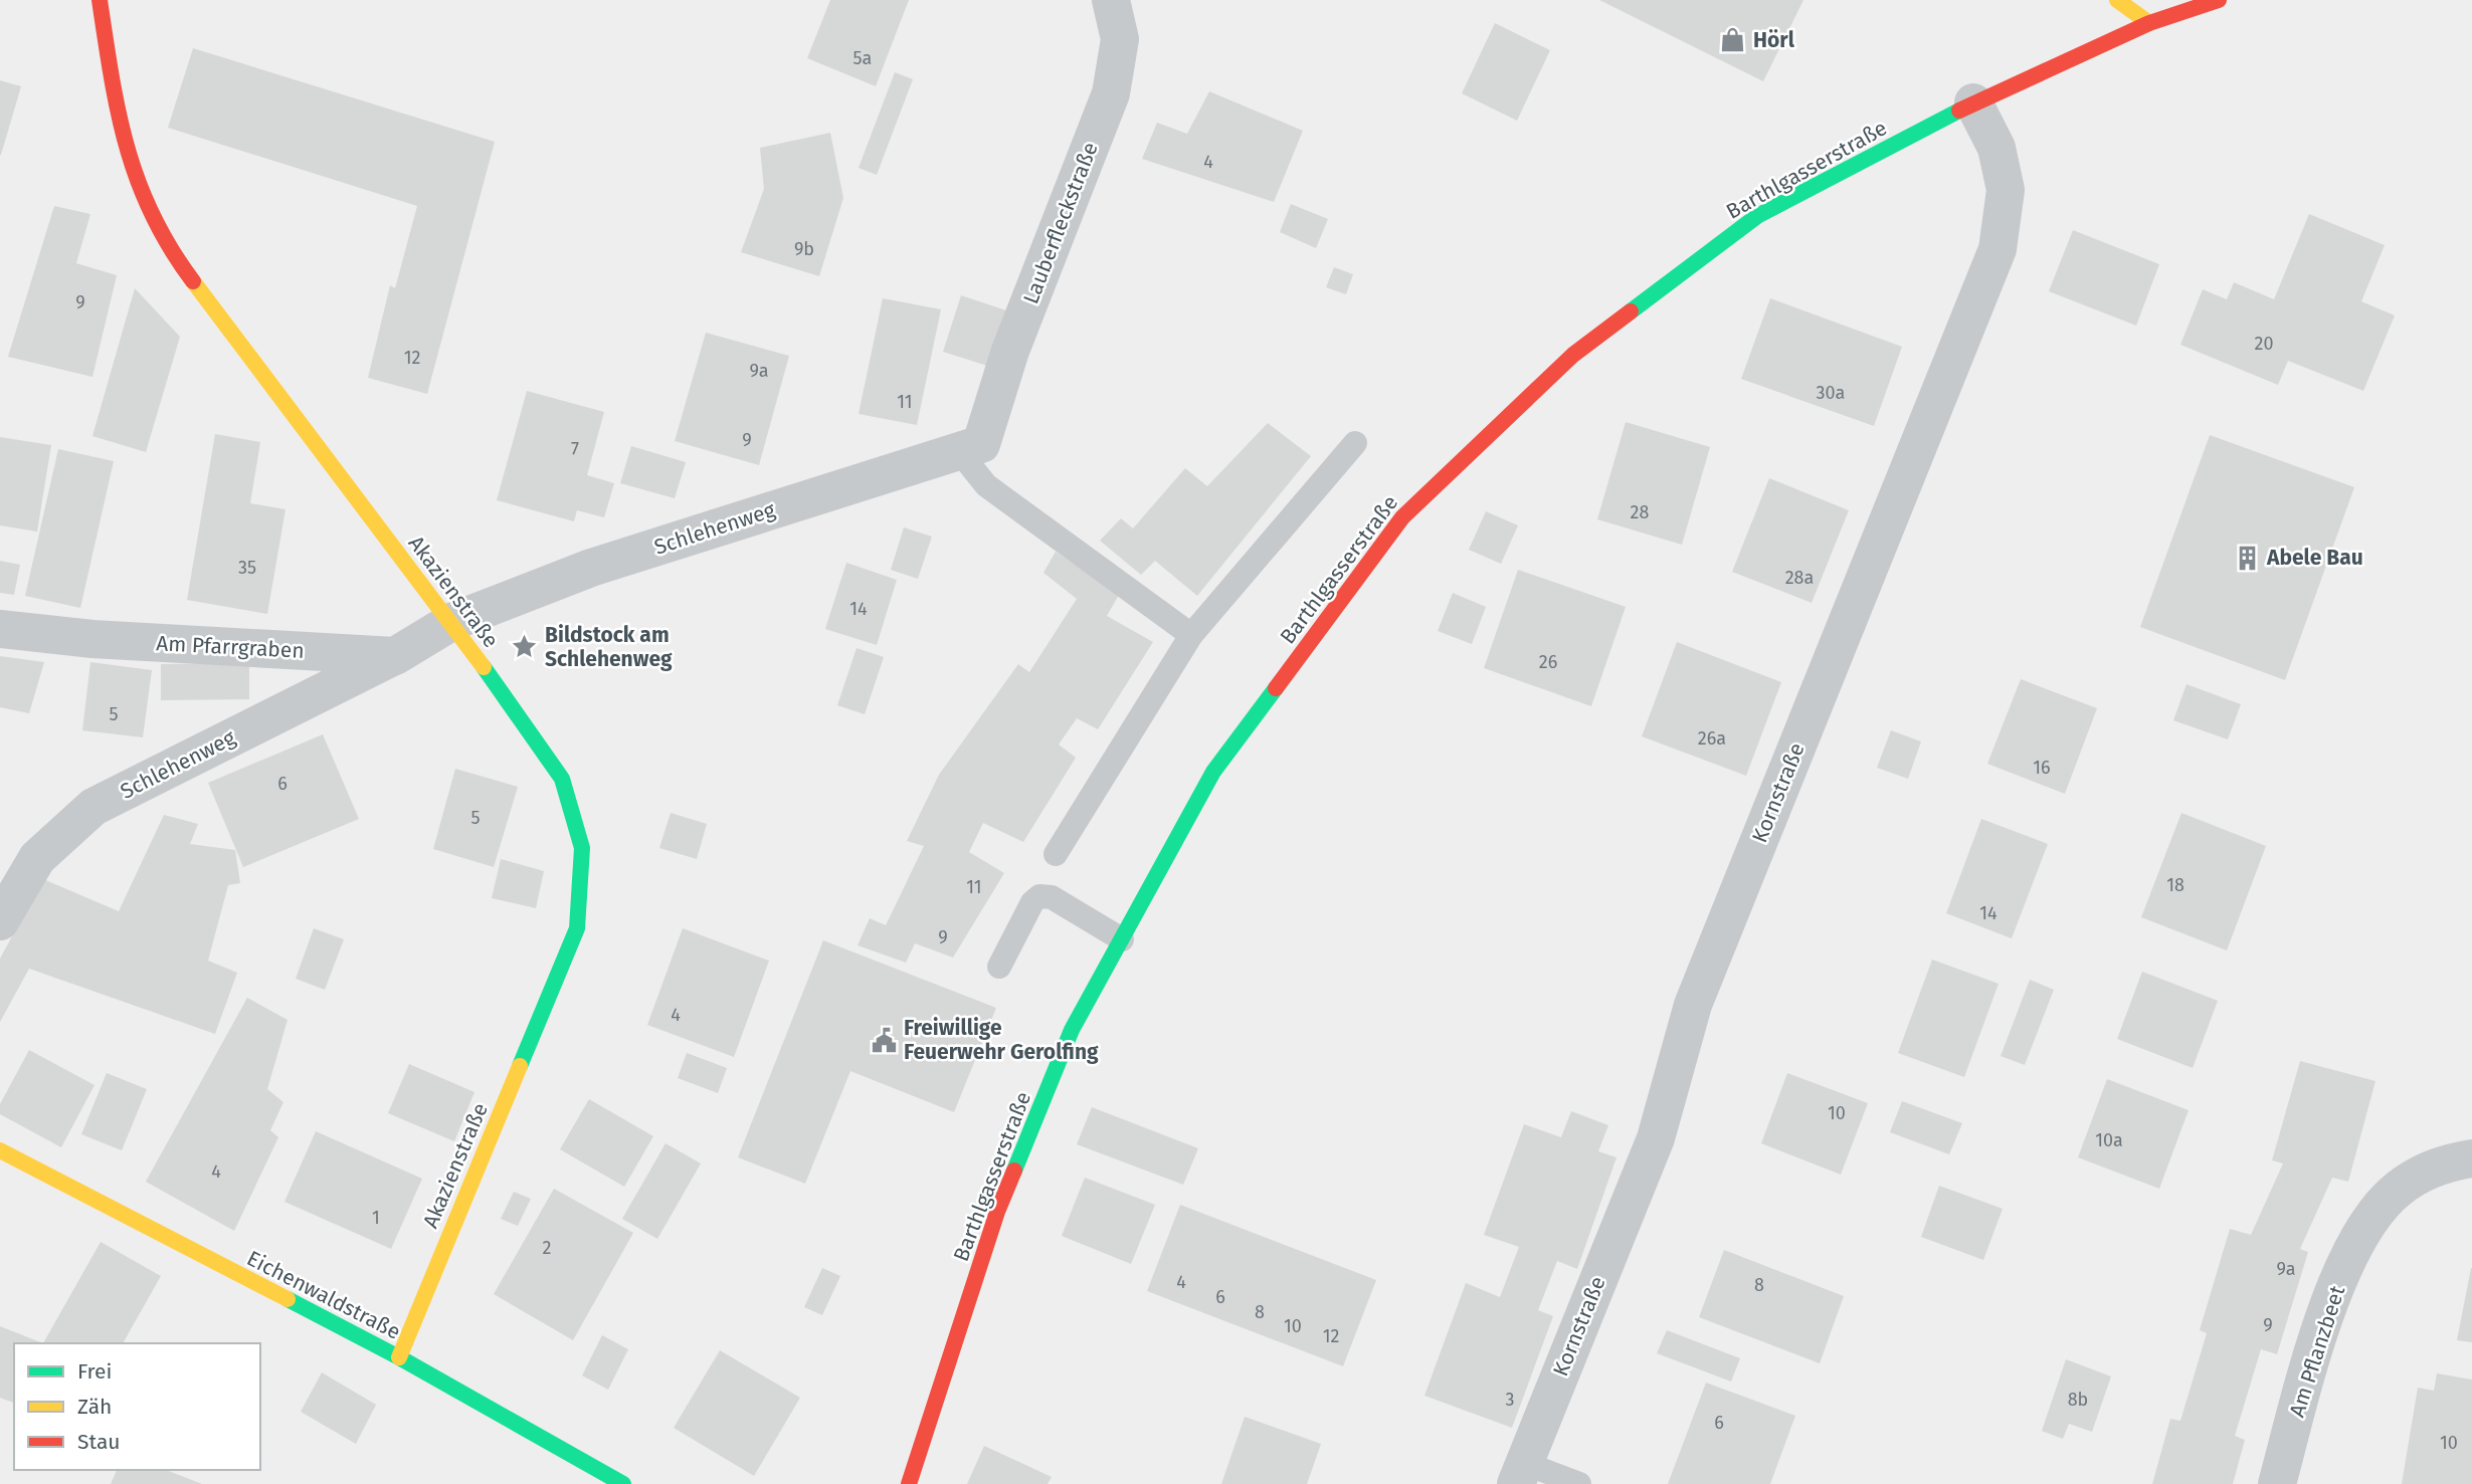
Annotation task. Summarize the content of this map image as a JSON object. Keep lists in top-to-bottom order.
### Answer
{
  "streets": {
    "street": [
      "Barthlgasserstraße",
      "Lauberfleckstraße",
      "Schlehenweg",
      "Akazienstraße",
      "Am Pfarrgraben",
      "Kornstraße",
      "Eichenwaldstraße",
      "Am Pflanzbeet"
    ]
  },
  "crossings": [
    ["Barthlgasserstraße", "Kornstraße"],
    ["Lauberfleckstraße", "Schlehenweg"],
    ["Schlehenweg", "Akazienstraße"],
    ["Schlehenweg", "Am Pfarrgraben"],
    ["Akazienstraße", "Eichenwaldstraße"]
  ],
  "places": {
    "shop": ["Hörl"],
    "building": ["Abele Bau"],
    "place": ["Bildstock am Schlehenweg"],
    "public building": ["Freiwillige Feuerwehr Gerolfing"]
  },
  "house_numbers": [
    "5a",
    "4",
    "9b",
    "9",
    "20",
    "12",
    "9a",
    "30a",
    "11",
    "9",
    "7",
    "28",
    "35",
    "28a",
    "14",
    "26",
    "5",
    "26a",
    "16",
    "6",
    "5",
    "18",
    "11",
    "14",
    "9",
    "4",
    "10",
    "10a",
    "4",
    "1",
    "2",
    "9a",
    "4",
    "8",
    "6",
    "8",
    "9",
    "10",
    "12",
    "3",
    "8b",
    "6",
    "10"
  ],
  "legend": ["Frei", "Zäh", "Stau"]
}
